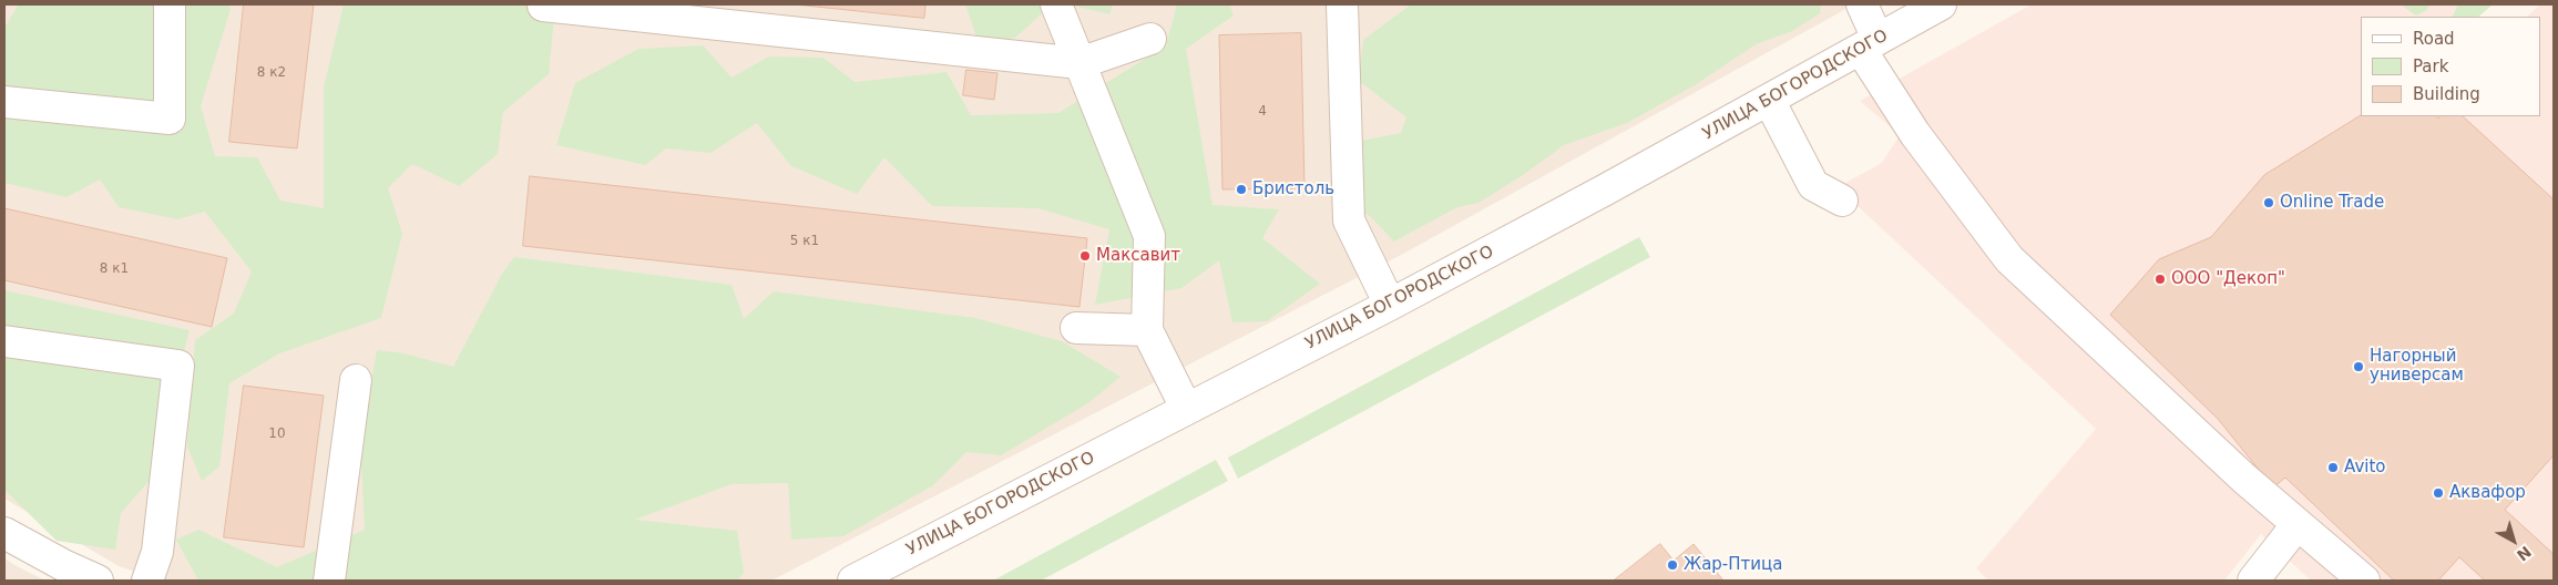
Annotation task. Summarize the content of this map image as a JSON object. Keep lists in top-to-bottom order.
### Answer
{
  "streets": {
    "street": ["УЛИЦА БОГОРОДСКОГО"]
  },
  "places": [
    "Бристоль",
    "Online Trade",
    "Максавит",
    "ООО \"Декоп\"",
    "Нагорный универсам",
    "Avito",
    "Аквафор",
    "Жар-Птица"
  ],
  "house_numbers": [
    "8 к2",
    "4",
    "5 к1",
    "8 к1",
    "10"
  ],
  "legend": ["Road", "Park", "Building"],
  "north": "bottom right"
}
